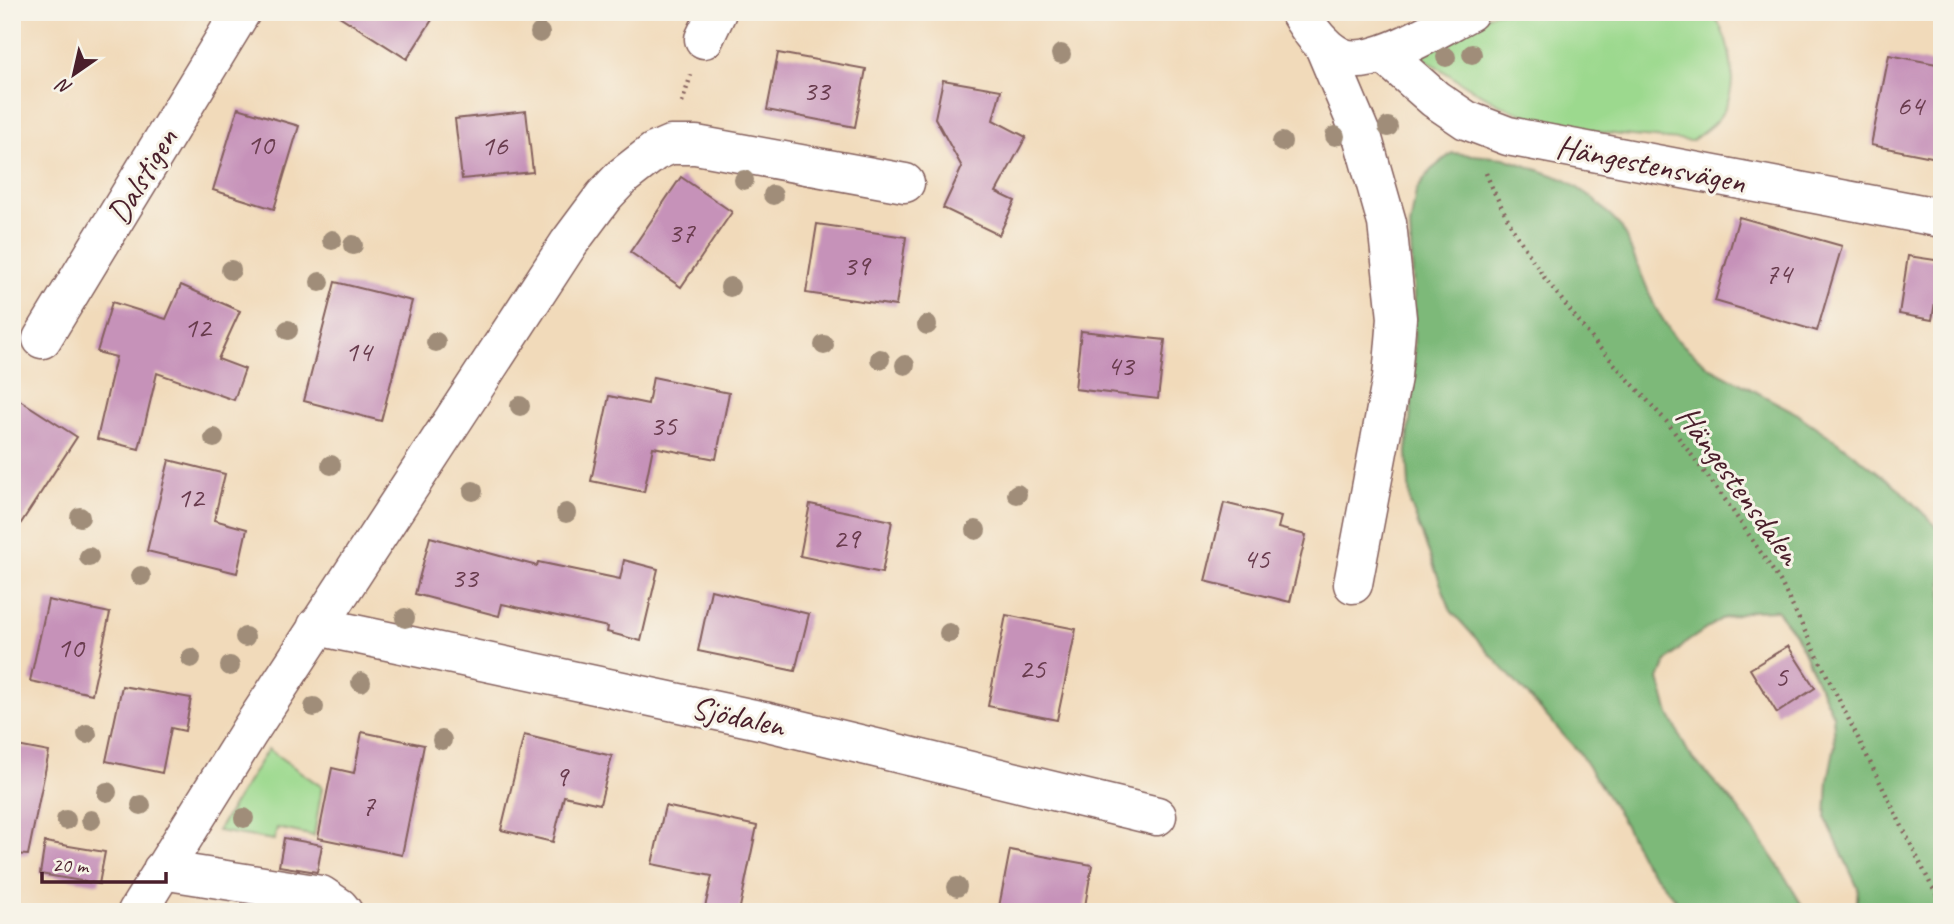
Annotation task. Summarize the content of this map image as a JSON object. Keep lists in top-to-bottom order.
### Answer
{
  "streets": {
    "street": ["Hängestensvägen", "Dalstigen", "Sjödalen"],
    "path": ["Hängestensdalen"]
  },
  "crossings": [
    ["Hängestensvägen", "Hängestensdalen"]
  ],
  "house_numbers": [
    "33",
    "64",
    "10",
    "16",
    "37",
    "39",
    "74",
    "12",
    "14",
    "43",
    "35",
    "12",
    "29",
    "45",
    "33",
    "10",
    "25",
    "5",
    "9",
    "7"
  ],
  "scale_bar": "20 m",
  "north": "bottom left"
}
